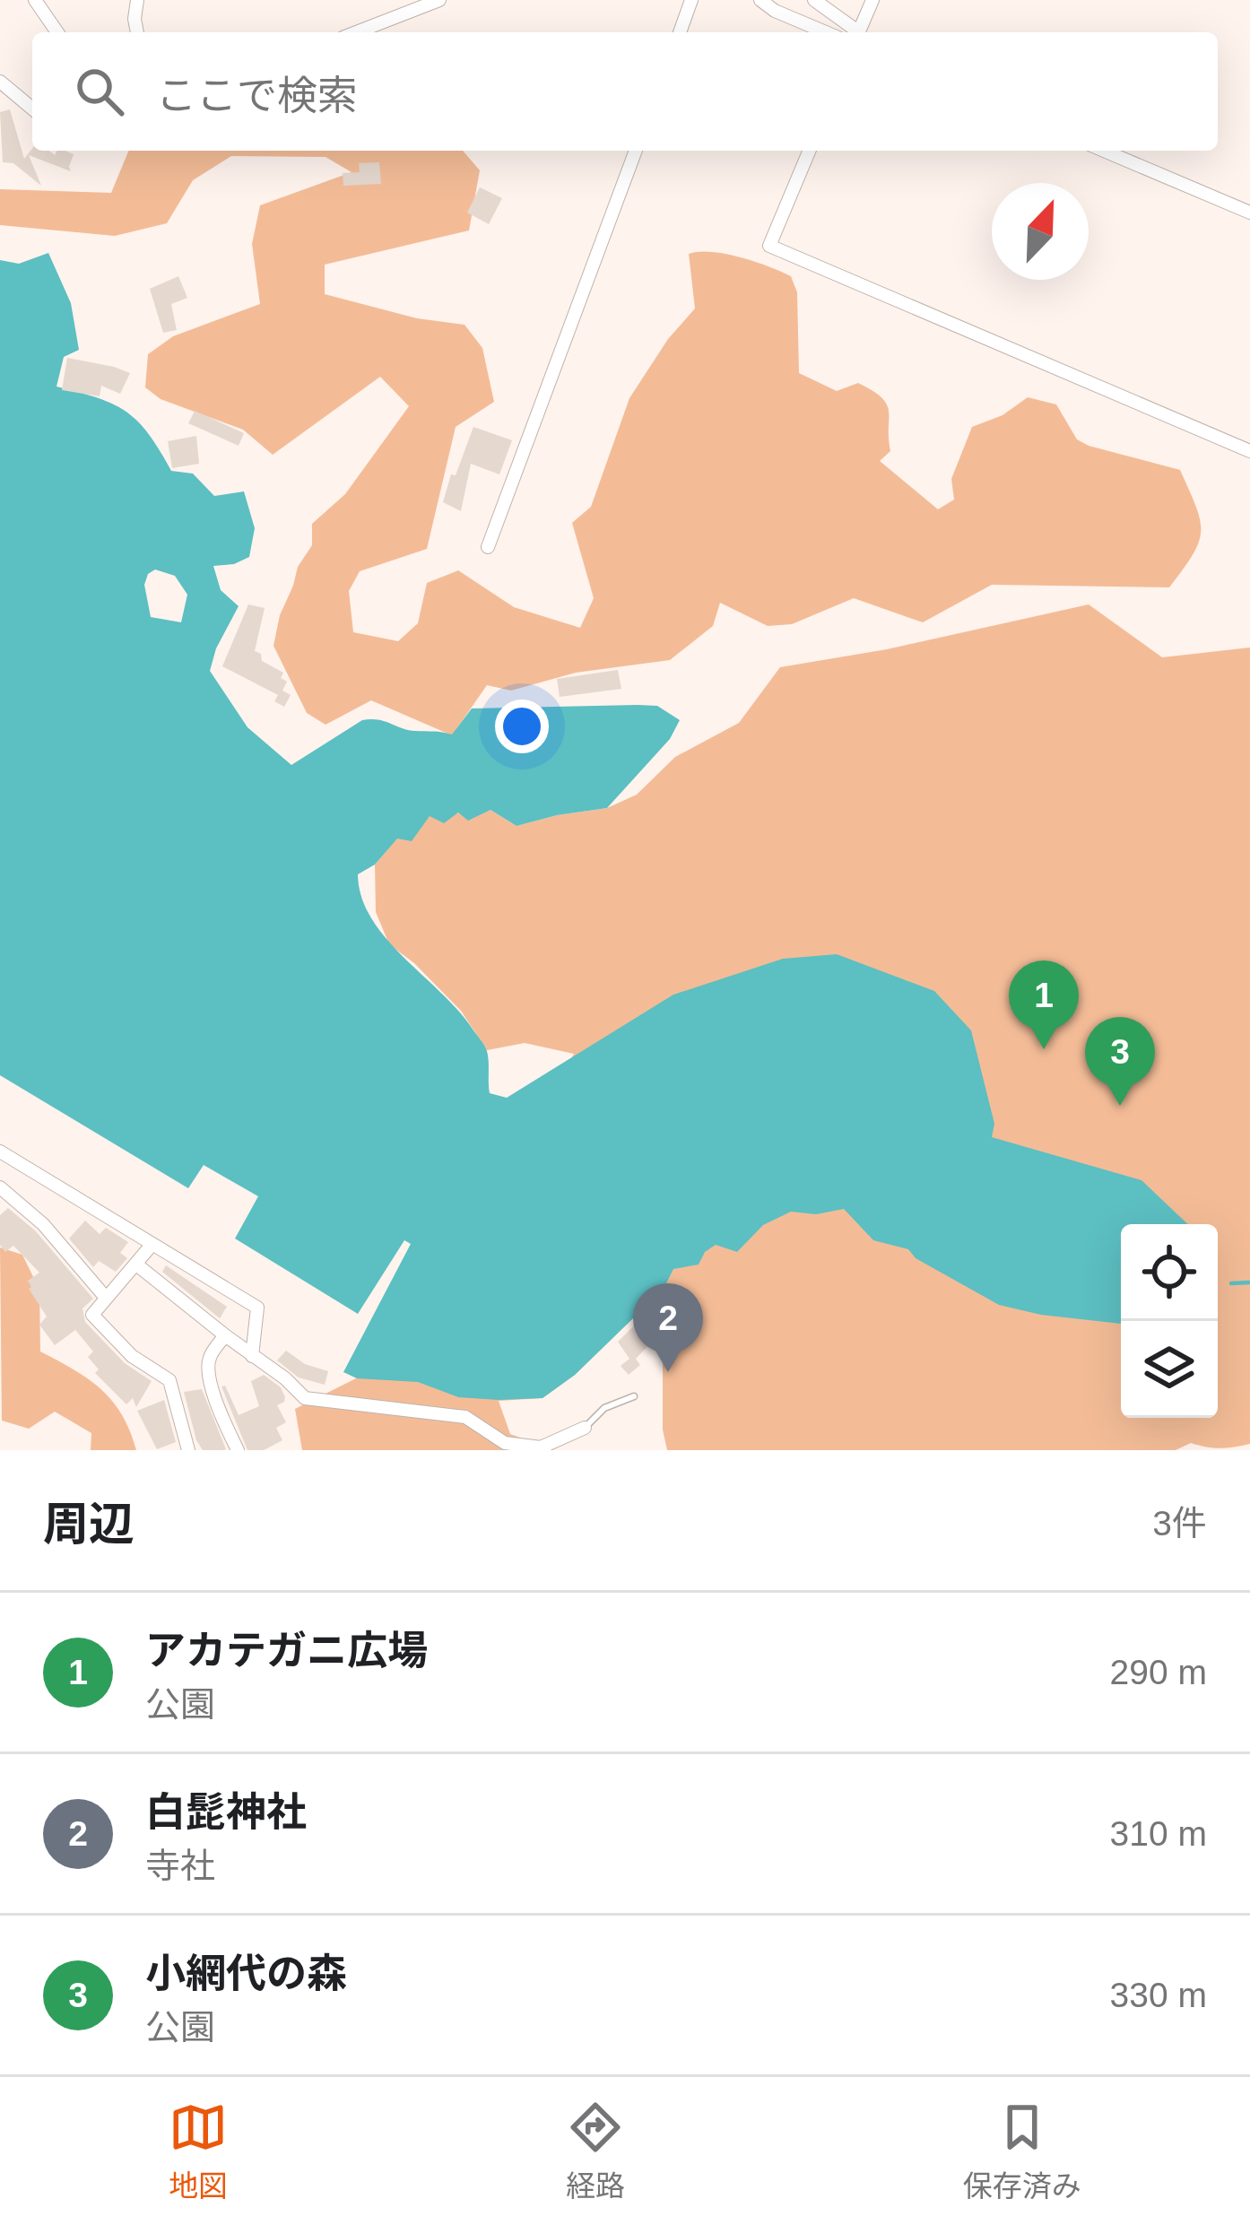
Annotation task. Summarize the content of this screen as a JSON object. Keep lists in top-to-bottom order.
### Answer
{
  "north": "top right",
  "page": {
    "search": "ここで検索",
    "pins": ["1", "3", "2"],
    "heading": ["周辺", "3件"],
    "list": [
      {
        "mark": "1",
        "name": "アカテガニ広場",
        "note": "公園",
        "value": "290 m"
      },
      {
        "mark": "2",
        "name": "白髭神社",
        "note": "寺社",
        "value": "310 m"
      },
      {
        "mark": "3",
        "name": "小網代の森",
        "note": "公園",
        "value": "330 m"
      }
    ],
    "nav": ["地図", "経路", "保存済み"]
  }
}
